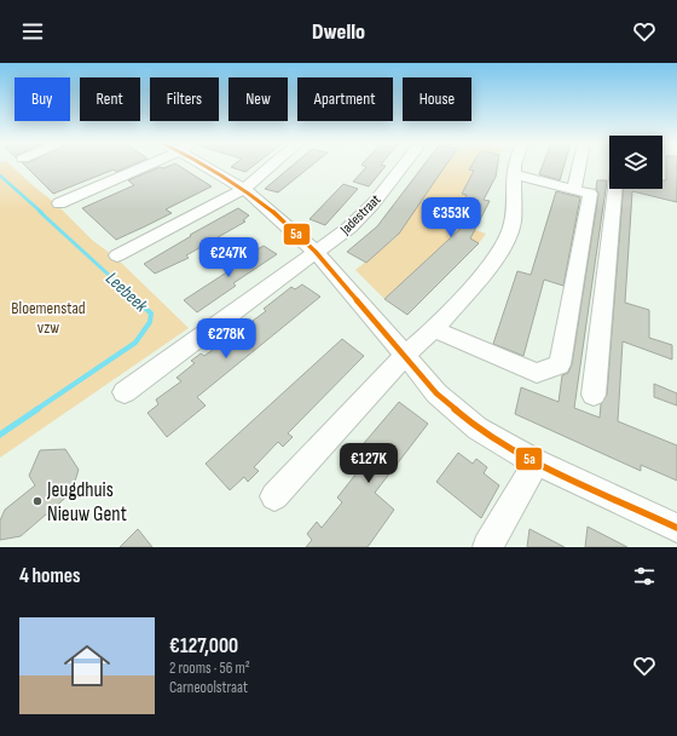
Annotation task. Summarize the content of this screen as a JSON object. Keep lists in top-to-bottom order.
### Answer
{
  "streets": {
    "street": ["Jadestraat"]
  },
  "water": ["Leebeek"],
  "parks": ["Bloemenstad vzw"],
  "places": ["Jeugdhuis Nieuw Gent"],
  "lines": ["transit line 5a"],
  "page": {
    "header": "Dwello",
    "chip": [
      "Buy",
      "Rent",
      "Filters",
      "New",
      "Apartment",
      "House"
    ],
    "price": [
      "€353K",
      "€247K",
      "€278K",
      "€127K"
    ],
    "heading": "4 homes",
    "list": [
      {
        "name": "€127,000",
        "note": "2 rooms · 56 m² · Carneoolstraat"
      }
    ]
  }
}
